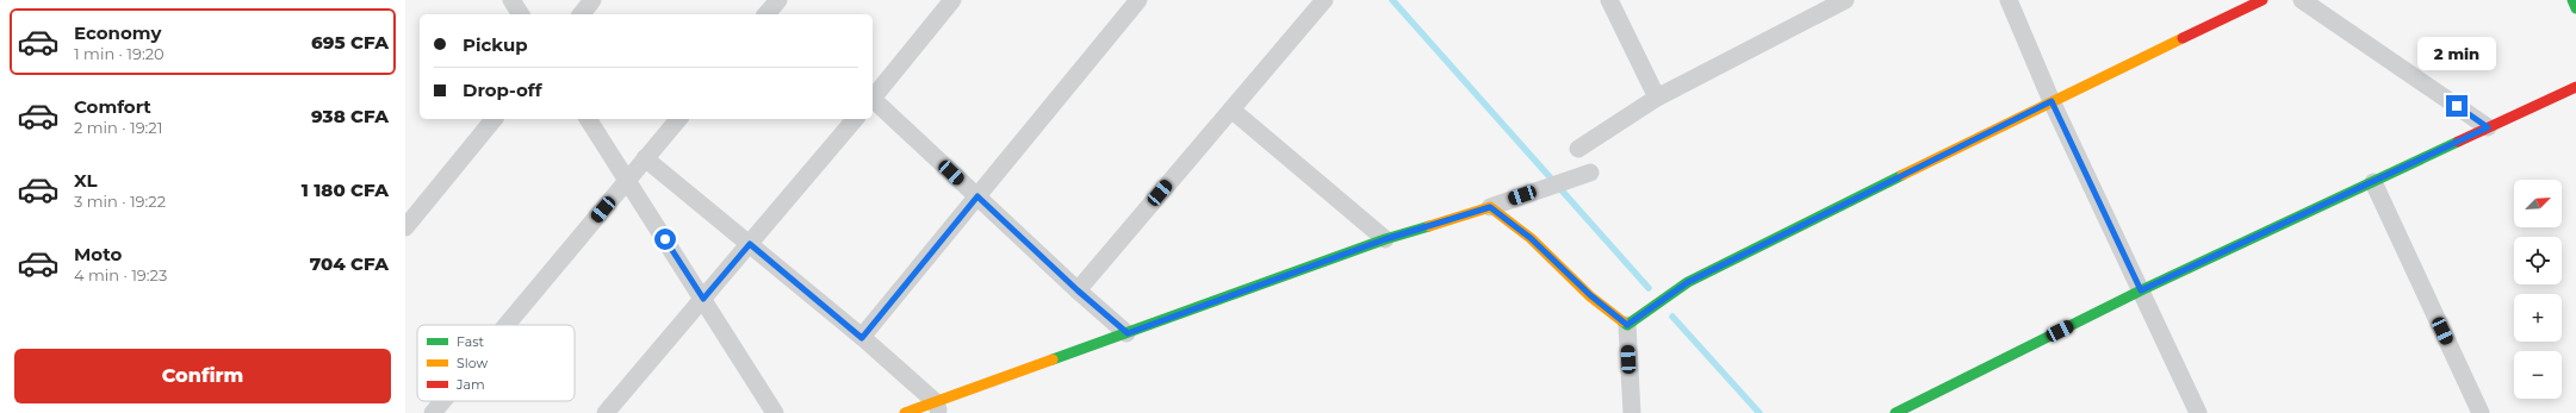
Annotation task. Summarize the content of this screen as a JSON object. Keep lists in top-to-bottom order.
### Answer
{
  "legend": ["Fast", "Slow", "Jam"],
  "north": "top right",
  "page": {
    "list": [
      {
        "name": "Economy",
        "note": "1 min · 19:20",
        "value": "695 CFA"
      },
      {
        "name": "Comfort",
        "note": "2 min · 19:21",
        "value": "938 CFA"
      },
      {
        "name": "XL",
        "note": "3 min · 19:22",
        "value": "1 180 CFA"
      },
      {
        "name": "Moto",
        "note": "4 min · 19:23",
        "value": "704 CFA"
      }
    ],
    "banner": ["Pickup", "Drop-off"],
    "bubble": "2 min",
    "map_buttons": ["+", "−"],
    "buttons": "Confirm"
  }
}
